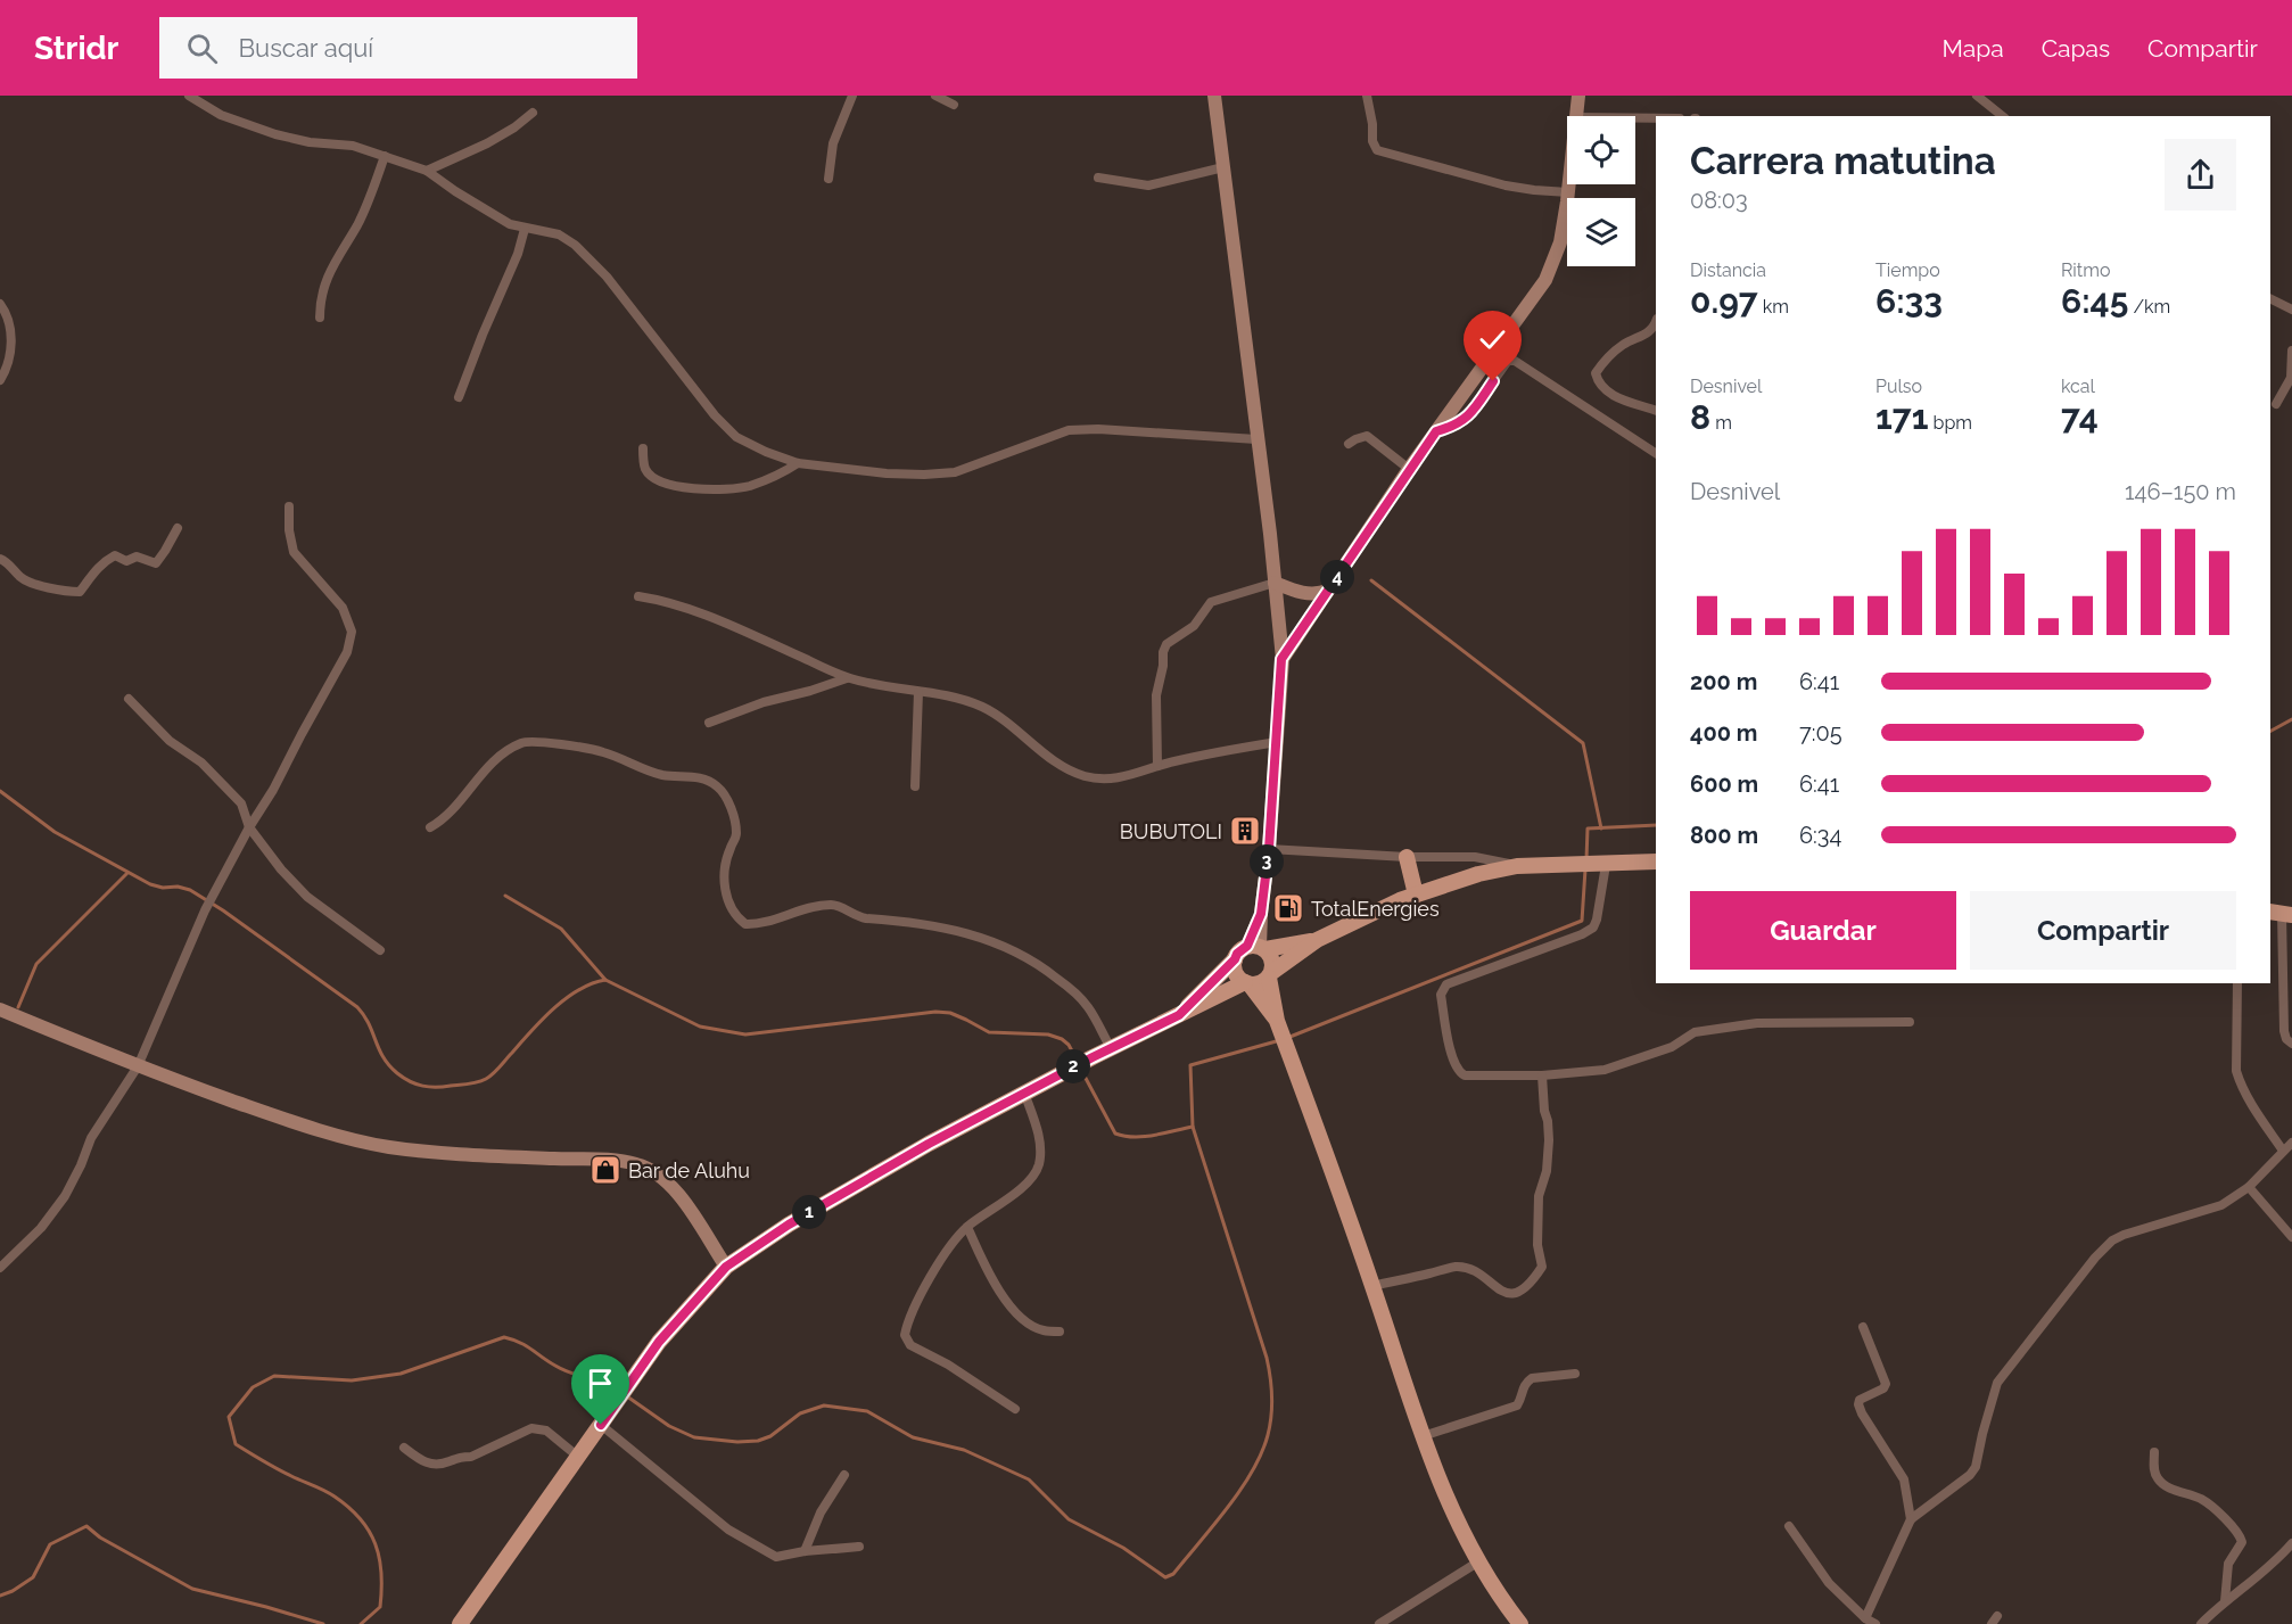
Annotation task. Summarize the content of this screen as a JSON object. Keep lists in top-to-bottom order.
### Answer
{
  "places": {
    "building": ["BUBUTOLI"],
    "fuel station": ["TotalEnergies"],
    "shop": ["Bar de Aluhu"]
  },
  "page": {
    "header": "Stridr",
    "search": "Buscar aquí",
    "nav": ["Mapa", "Capas", "Compartir"],
    "heading": ["Carrera matutina", "08:03"],
    "stats": [
      ["Distancia", "0.97 km"],
      ["Tiempo", "6:33"],
      ["Ritmo", "6:45 /km"],
      ["Desnivel", "8 m"],
      ["Pulso", "171 bpm"],
      ["kcal", "74"]
    ],
    "chart": ["Desnivel", "146–150 m"],
    "pins": [
      "4",
      "3",
      "2",
      "1"
    ],
    "list": [
      {
        "name": "200 m",
        "note": "6:41"
      },
      {
        "name": "400 m",
        "note": "7:05"
      },
      {
        "name": "600 m",
        "note": "6:41"
      },
      {
        "name": "800 m",
        "note": "6:34"
      }
    ],
    "buttons": ["Guardar", "Compartir"]
  }
}
